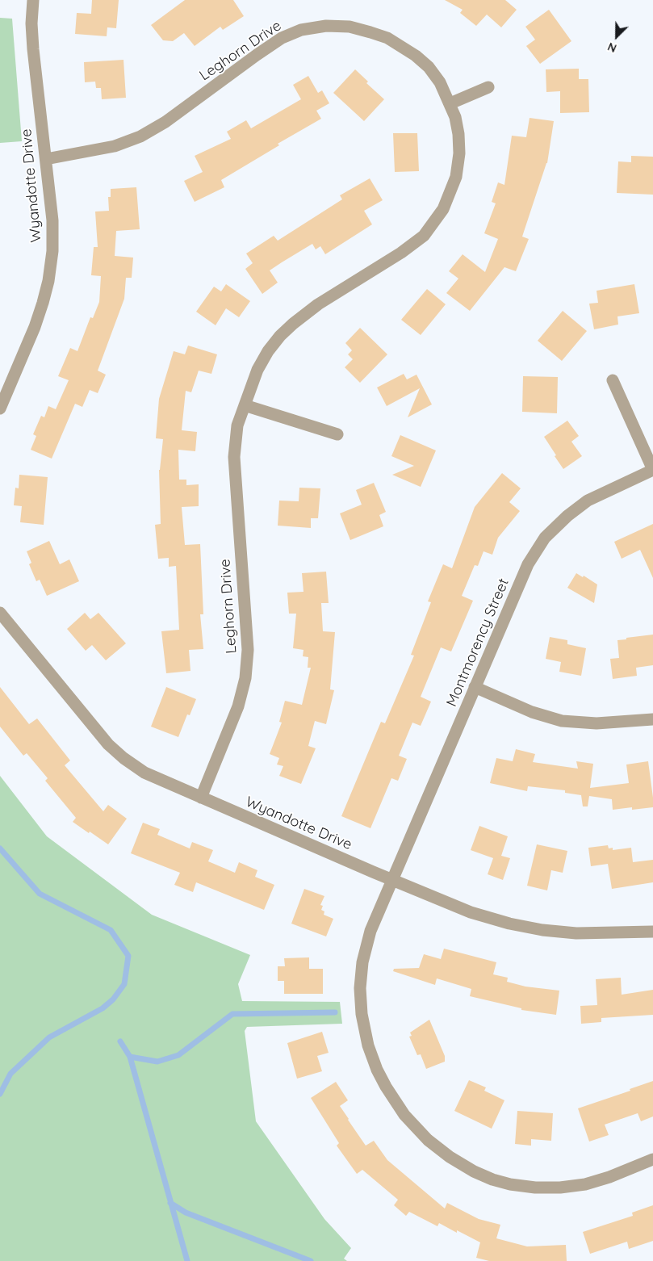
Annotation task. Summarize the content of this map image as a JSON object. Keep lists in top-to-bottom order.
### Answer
{
  "streets": {
    "street": ["Leghorn Drive", "Wyandotte Drive", "Montmorency Street"]
  },
  "crossings": [
    ["Leghorn Drive", "Wyandotte Drive"],
    ["Wyandotte Drive", "Montmorency Street"]
  ],
  "north": "bottom left"
}
